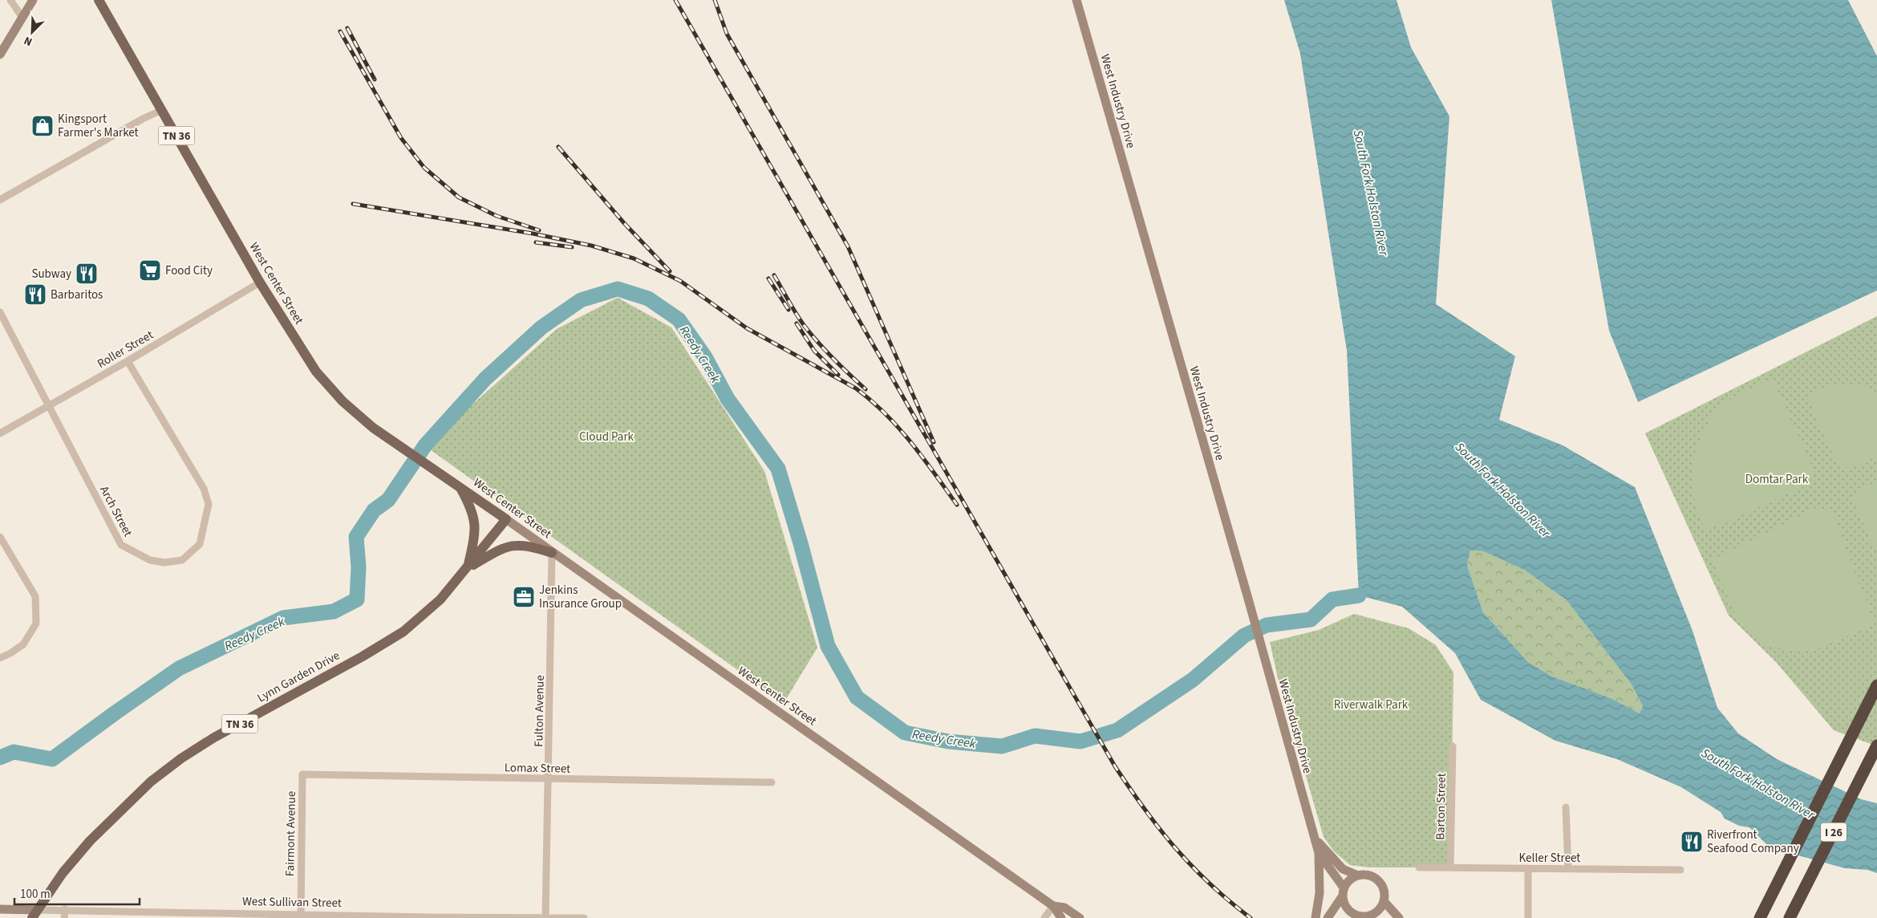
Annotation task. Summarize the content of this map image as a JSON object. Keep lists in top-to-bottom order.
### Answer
{
  "streets": {
    "highway": ["I 26"],
    "main road": [
      "West Industry Drive",
      "TN 36",
      "West Center Street",
      "Lynn Garden Drive",
      "West Sullivan Street"
    ],
    "street": [
      "Roller Street",
      "Arch Street",
      "Fulton Avenue",
      "Lomax Street",
      "Barton Street",
      "Fairmont Avenue",
      "Keller Street"
    ]
  },
  "crossings": [
    ["West Center Street", "Roller Street"],
    ["West Center Street", "Lynn Garden Drive"],
    ["West Center Street", "Fulton Avenue"],
    ["Roller Street", "Arch Street"],
    ["Lynn Garden Drive", "West Sullivan Street"],
    ["Fulton Avenue", "Lomax Street"],
    ["Fulton Avenue", "West Sullivan Street"],
    ["Lomax Street", "Fairmont Avenue"],
    ["Barton Street", "Keller Street"],
    ["Fairmont Avenue", "West Sullivan Street"]
  ],
  "water": ["South Fork Holston River", "Reedy Creek"],
  "parks": ["Cloud Park", "Domtar Park", "Riverwalk Park"],
  "places": {
    "shop": ["Kingsport Farmer's Market"],
    "supermarket": ["Food City"],
    "restaurant": ["Subway", "Barbaritos", "Riverfront Seafood Company"],
    "office": ["Jenkins Insurance Group"]
  },
  "scale_bar": "100 m",
  "north": "bottom left"
}
